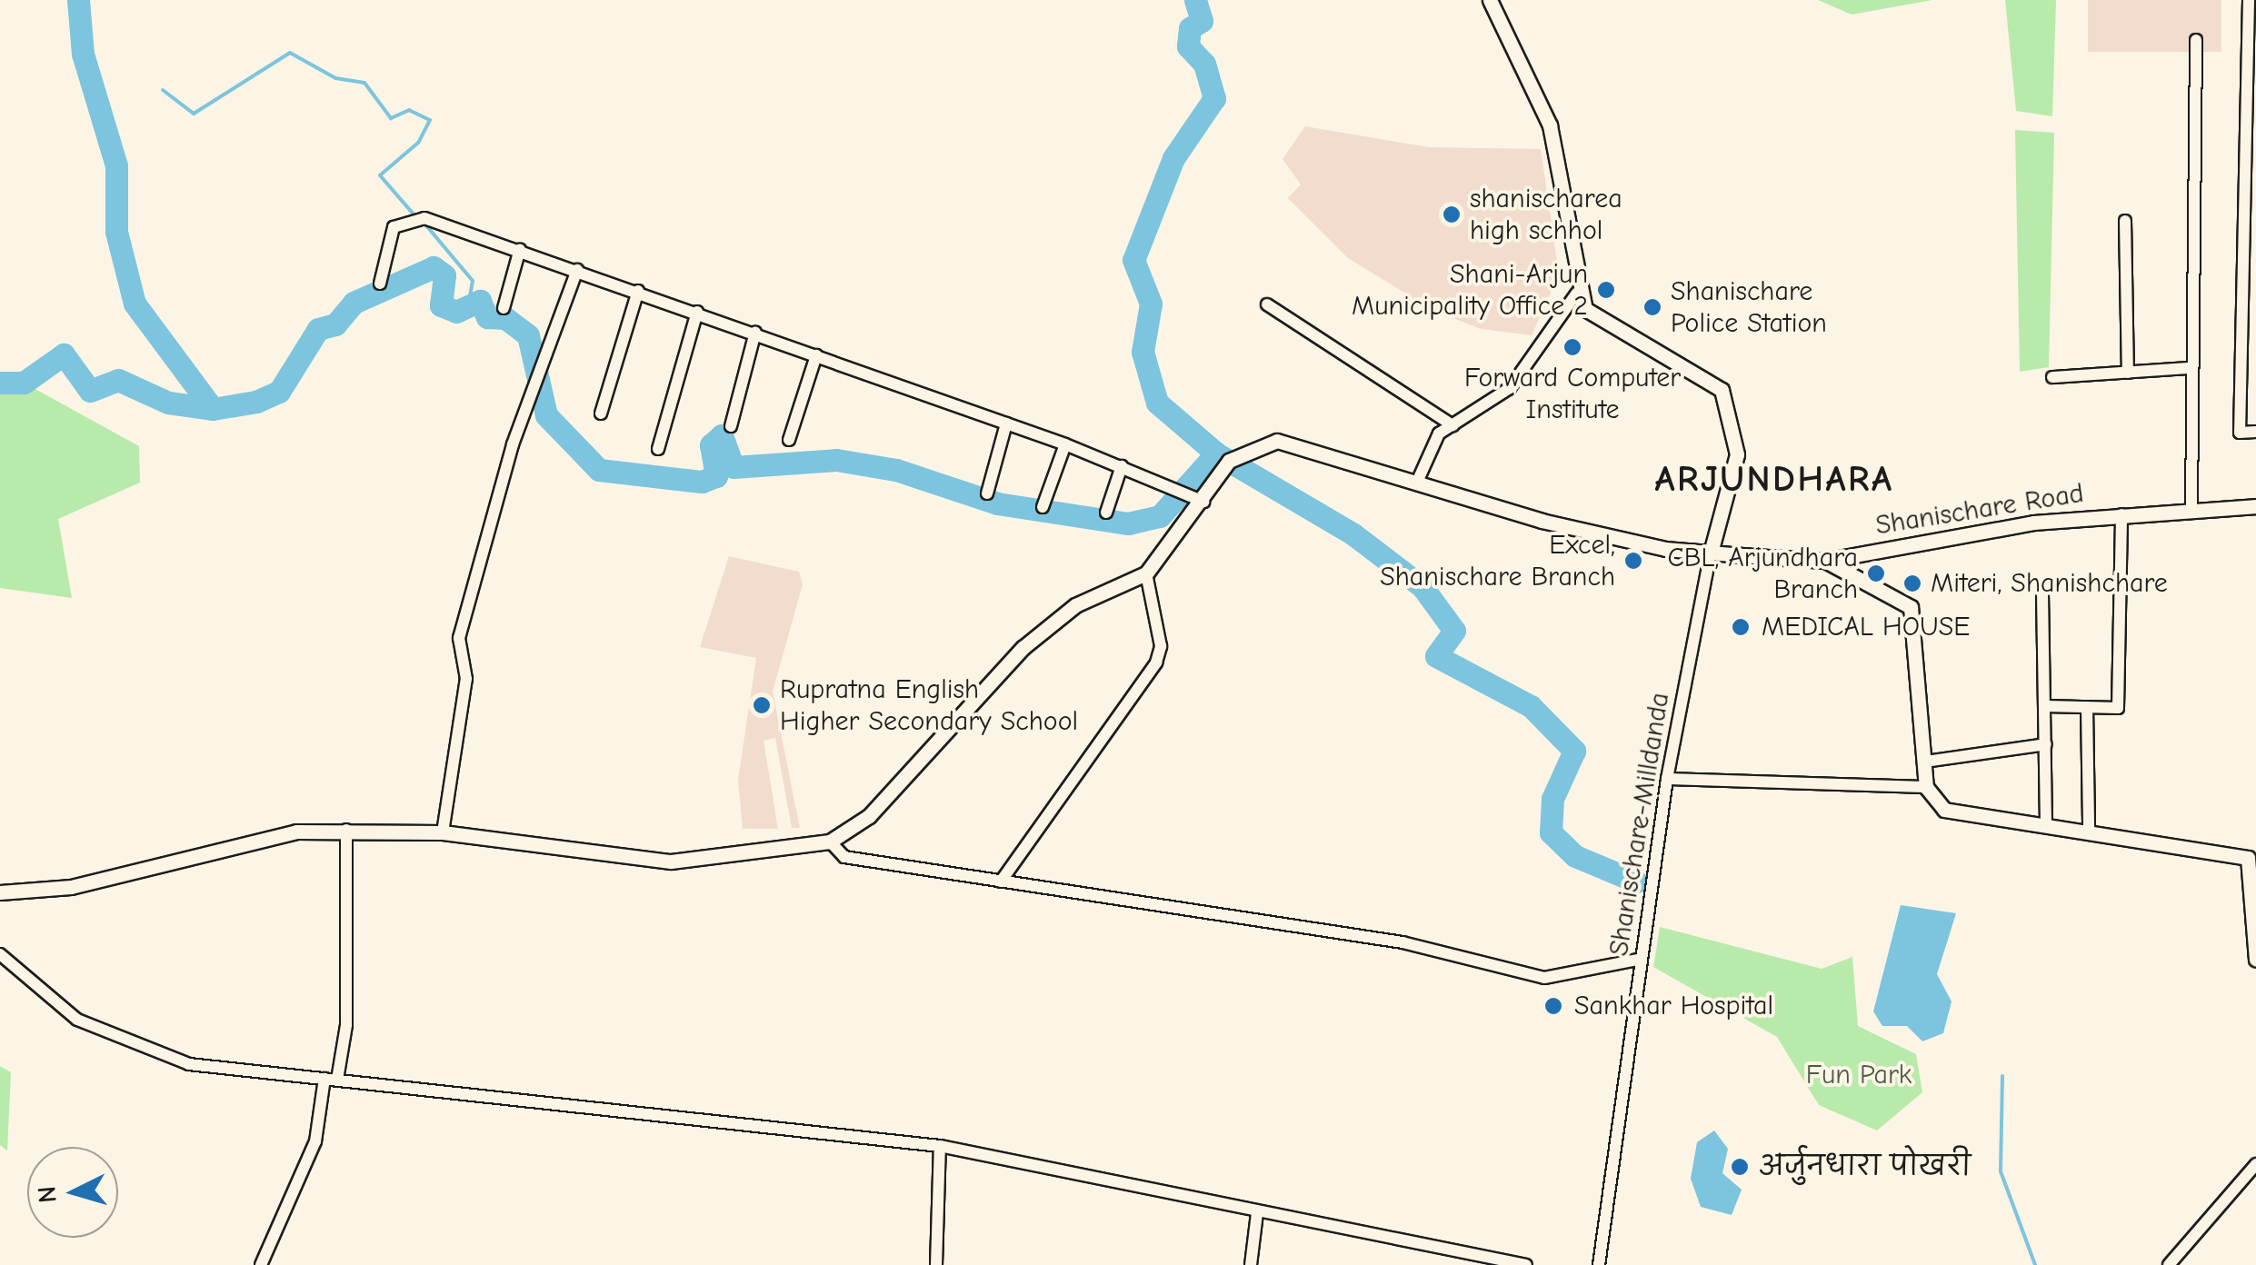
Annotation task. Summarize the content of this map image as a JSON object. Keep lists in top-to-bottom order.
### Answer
{
  "streets": {
    "street": ["Shanischare Road", "Shanischare-Milldanda"]
  },
  "crossings": [
    ["Shanischare Road", "Shanischare-Milldanda"]
  ],
  "districts": ["ARJUNDHARA"],
  "parks": ["Fun Park"],
  "places": [
    "shanischarea high schhol",
    "Shani-Arjun Municipality Office 2",
    "Shanischare Police Station",
    "Forward Computer Institute",
    "Excel, Shanischare Branch",
    "CBL, Arjundhara Branch",
    "Miteri, Shanishchare",
    "MEDICAL HOUSE",
    "Rupratna English Higher Secondary School",
    "Sankhar Hospital",
    "अर्जुनधारा पोखरी"
  ],
  "north": "left"
}
